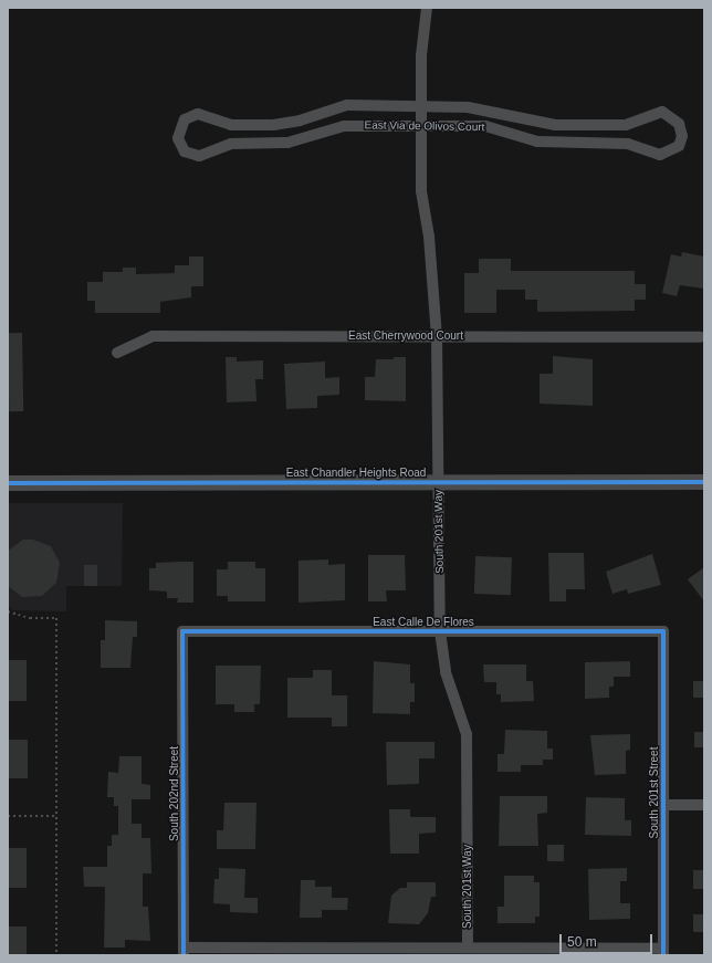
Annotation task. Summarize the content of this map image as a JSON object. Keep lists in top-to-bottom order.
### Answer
{
  "streets": {
    "main road": ["East Chandler Heights Road"],
    "street": [
      "East Via de Olivos Court",
      "East Cherrywood Court",
      "South 201st Way",
      "East Calle De Flores",
      "South 201st Street",
      "South 202nd Street"
    ]
  },
  "crossings": [
    ["East Via de Olivos Court", "South 201st Way"],
    ["East Cherrywood Court", "South 201st Way"],
    ["East Chandler Heights Road", "South 201st Way"],
    ["South 201st Way", "East Calle De Flores"],
    ["East Calle De Flores", "South 201st Street"],
    ["East Calle De Flores", "South 202nd Street"]
  ],
  "scale_bar": "50 m"
}
